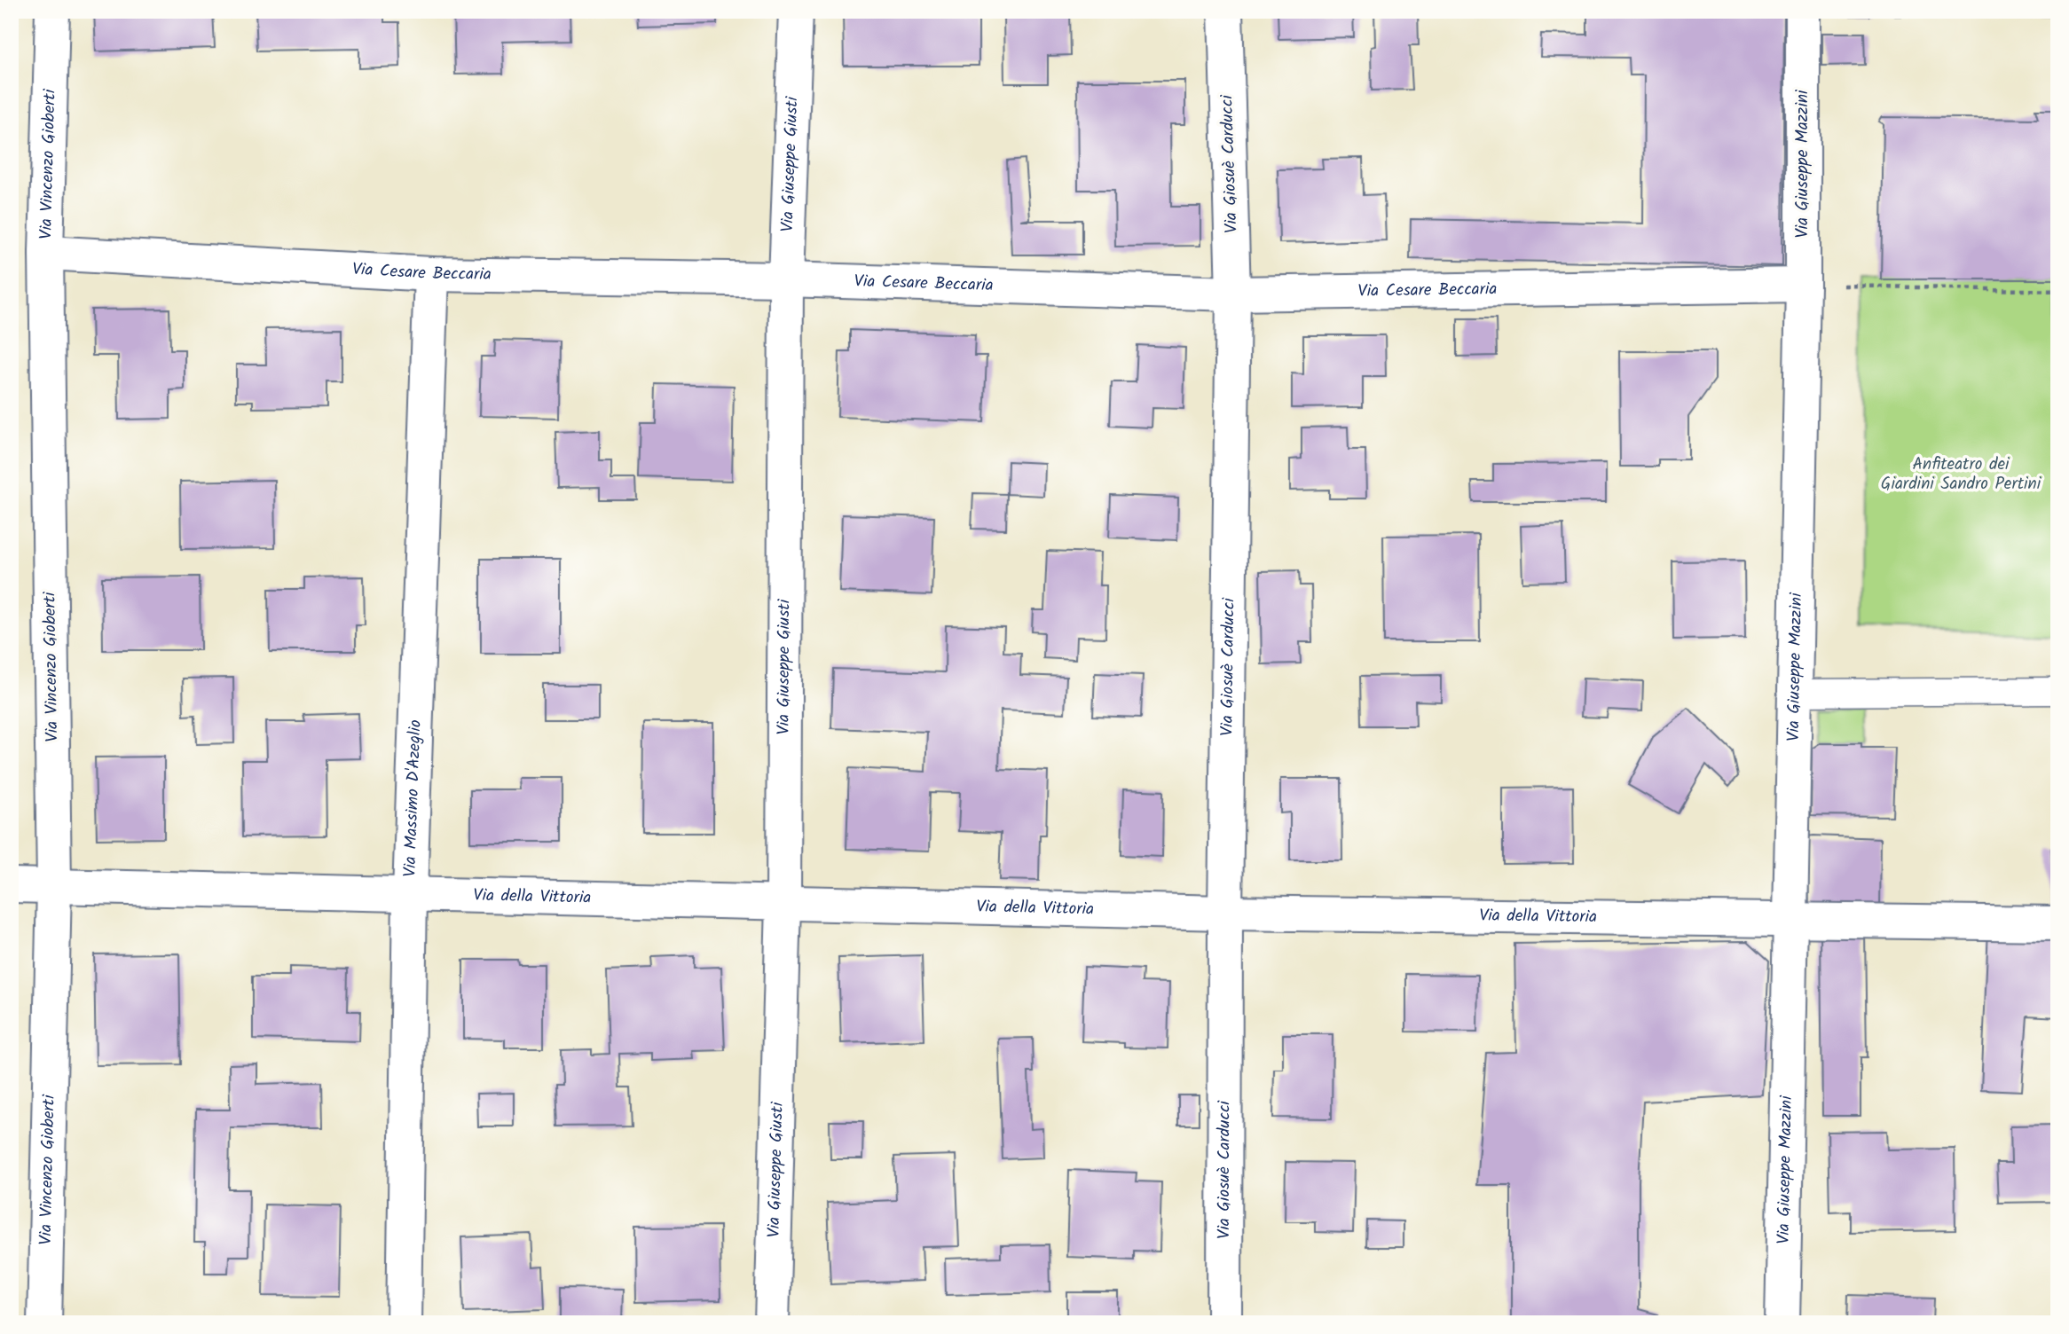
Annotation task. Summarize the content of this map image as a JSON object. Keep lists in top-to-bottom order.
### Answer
{
  "streets": {
    "street": [
      "Via Vincenzo Gioberti",
      "Via Giuseppe Giusti",
      "Via Giosuè Carducci",
      "Via Giuseppe Mazzini",
      "Via Cesare Beccaria",
      "Via Massimo D'Azeglio",
      "Via della Vittoria"
    ]
  },
  "crossings": [
    ["Via Vincenzo Gioberti", "Via Cesare Beccaria"],
    ["Via Vincenzo Gioberti", "Via della Vittoria"],
    ["Via Giuseppe Giusti", "Via Cesare Beccaria"],
    ["Via Giuseppe Giusti", "Via della Vittoria"],
    ["Via Giosuè Carducci", "Via Cesare Beccaria"],
    ["Via Giosuè Carducci", "Via della Vittoria"],
    ["Via Giuseppe Mazzini", "Via Cesare Beccaria"],
    ["Via Giuseppe Mazzini", "Via della Vittoria"],
    ["Via Cesare Beccaria", "Via Massimo D'Azeglio"],
    ["Via Massimo D'Azeglio", "Via della Vittoria"]
  ],
  "parks": ["Anfiteatro dei Giardini Sandro Pertini"]
}
